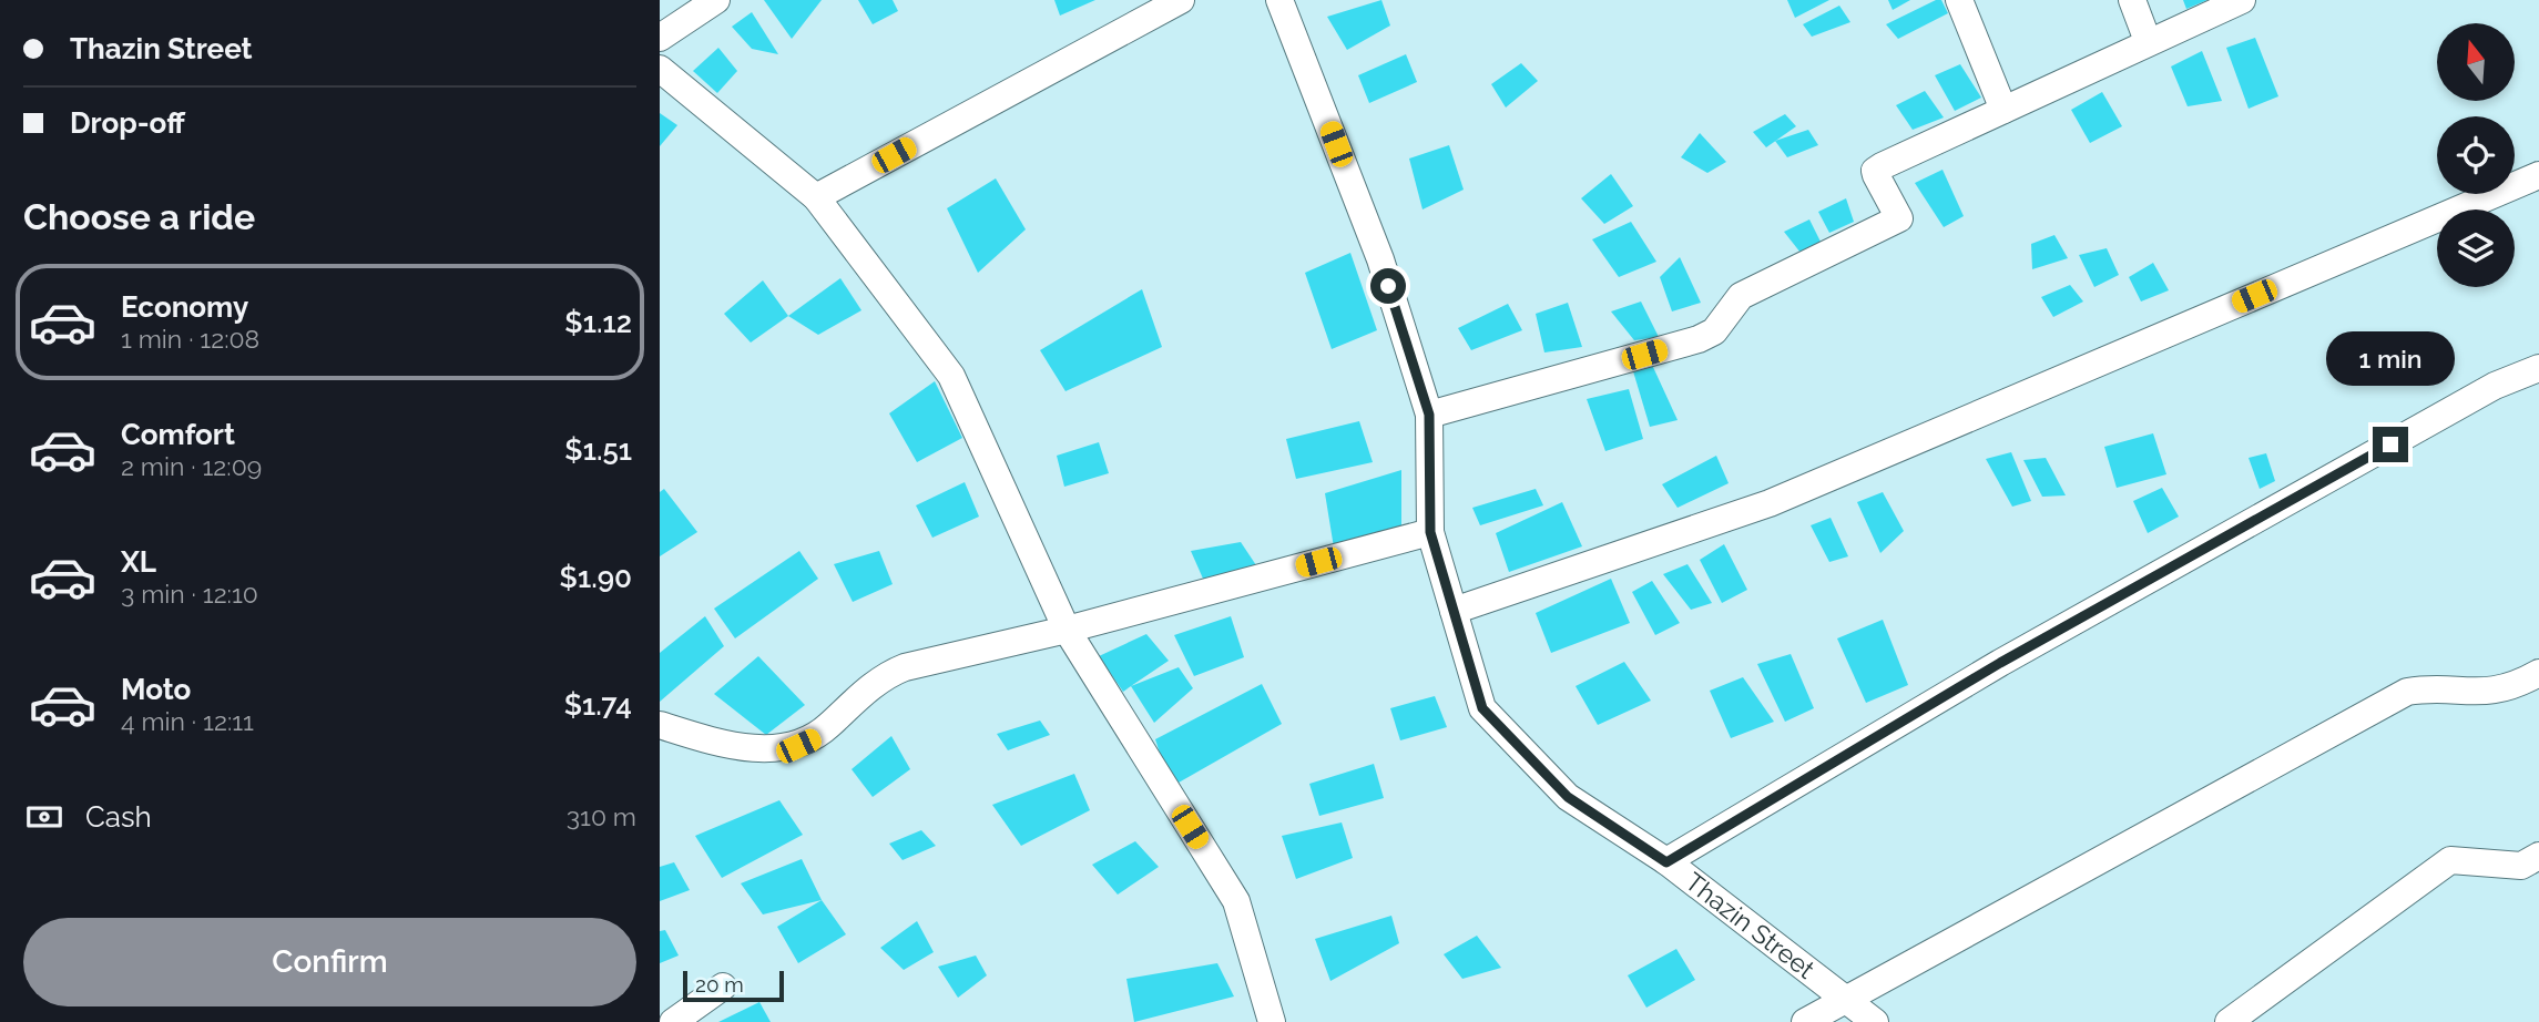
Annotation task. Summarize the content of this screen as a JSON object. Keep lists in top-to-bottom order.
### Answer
{
  "streets": {
    "street": ["Thazin Street"]
  },
  "scale_bar": "20 m",
  "north": "top",
  "page": {
    "banner": ["Thazin Street", "Drop-off"],
    "heading": "Choose a ride",
    "list": [
      {
        "name": "Economy",
        "note": "1 min · 12:08",
        "value": "$1.12"
      },
      {
        "name": "Comfort",
        "note": "2 min · 12:09",
        "value": "$1.51"
      },
      {
        "name": "XL",
        "note": "3 min · 12:10",
        "value": "$1.90"
      },
      {
        "name": "Moto",
        "note": "4 min · 12:11",
        "value": "$1.74"
      }
    ],
    "bubble": "1 min",
    "pay": ["Cash", "310 m"],
    "buttons": "Confirm",
    "scale": "20 m"
  }
}
